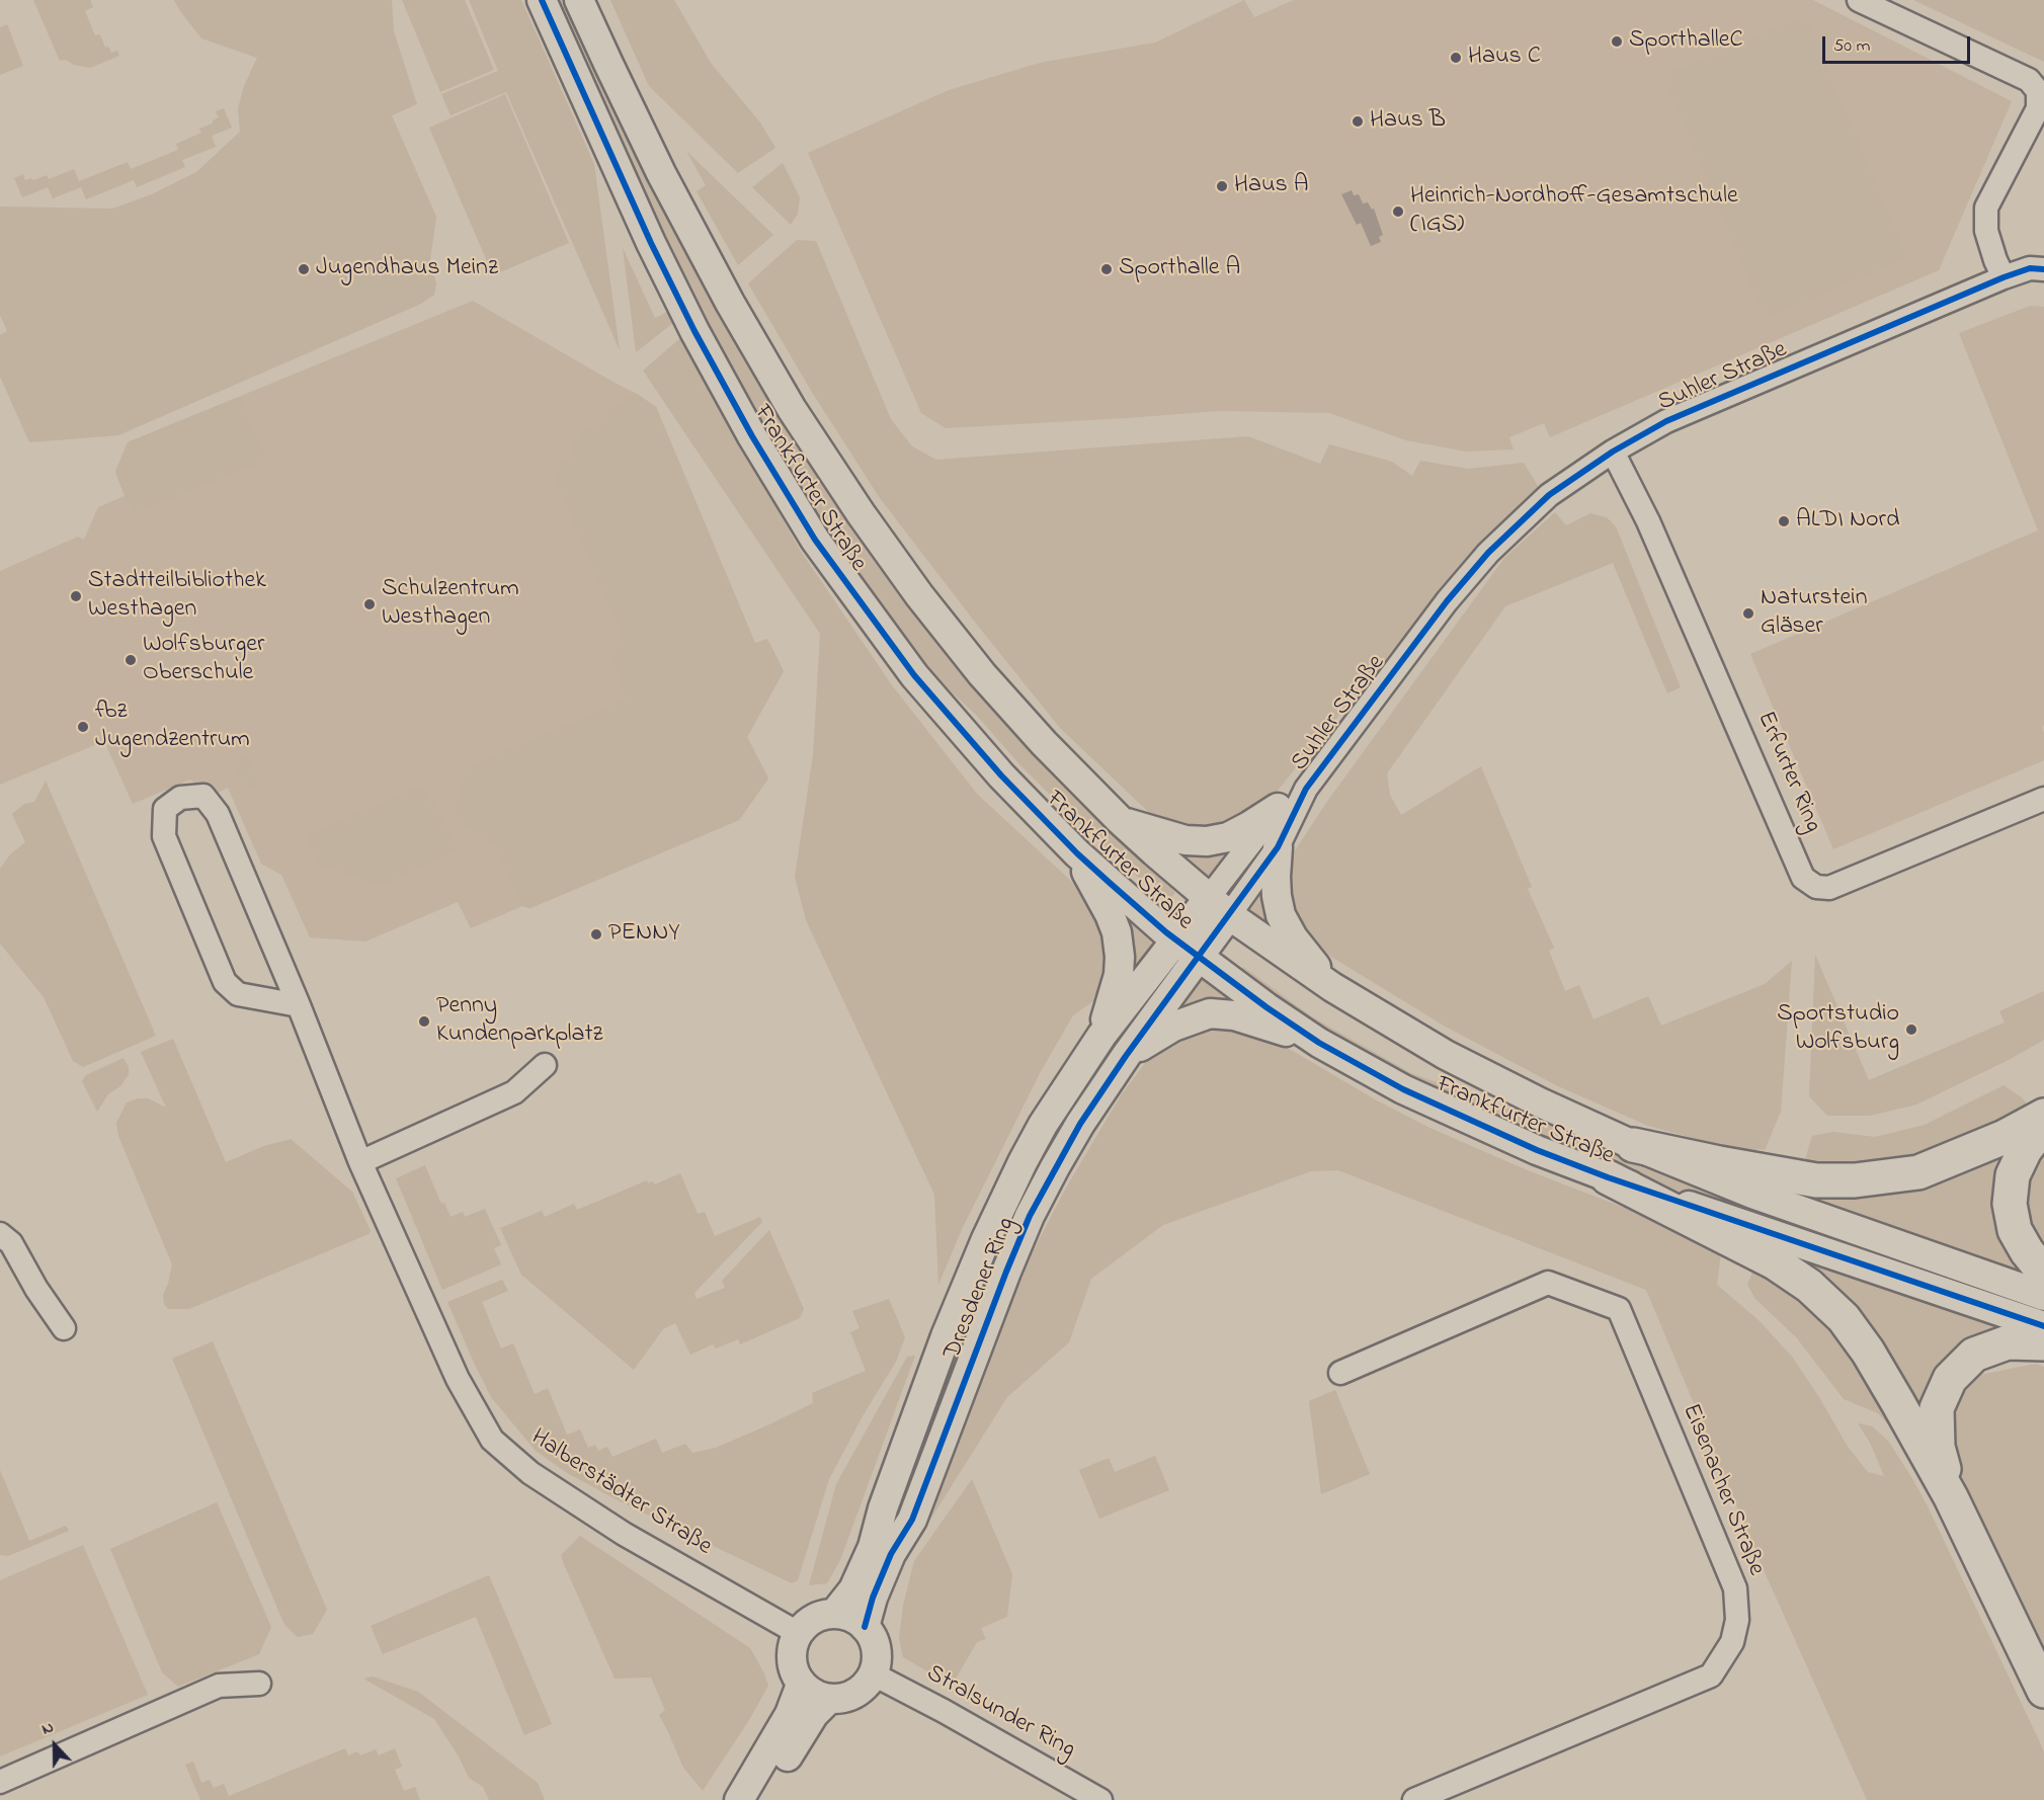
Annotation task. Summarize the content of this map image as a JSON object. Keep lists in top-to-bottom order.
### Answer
{
  "streets": {
    "street": [
      "Suhler Straße",
      "Frankfurter Straße",
      "Erfurter Ring",
      "Dresdener Ring",
      "Eisenacher Straße",
      "Halberstädter Straße",
      "Stralsunder Ring"
    ]
  },
  "crossings": [
    ["Suhler Straße", "Frankfurter Straße"],
    ["Suhler Straße", "Erfurter Ring"],
    ["Suhler Straße", "Dresdener Ring"],
    ["Frankfurter Straße", "Dresdener Ring"],
    ["Dresdener Ring", "Halberstädter Straße"],
    ["Dresdener Ring", "Stralsunder Ring"],
    ["Halberstädter Straße", "Stralsunder Ring"]
  ],
  "places": [
    "SporthalleC",
    "Haus C",
    "Haus B",
    "Haus A",
    "Heinrich-Nordhoff-Gesamtschule (IGS)",
    "Jugendhaus Meinz",
    "Sporthalle A",
    "ALDI Nord",
    "Stadtteilbibliothek Westhagen",
    "Schulzentrum Westhagen",
    "Naturstein Gläser",
    "Wolfsburger Oberschule",
    "fbz Jugendzentrum",
    "PENNY",
    "Penny Kundenparkplatz",
    "Sportstudio Wolfsburg"
  ],
  "scale_bar": "50 m",
  "north": "top"
}
